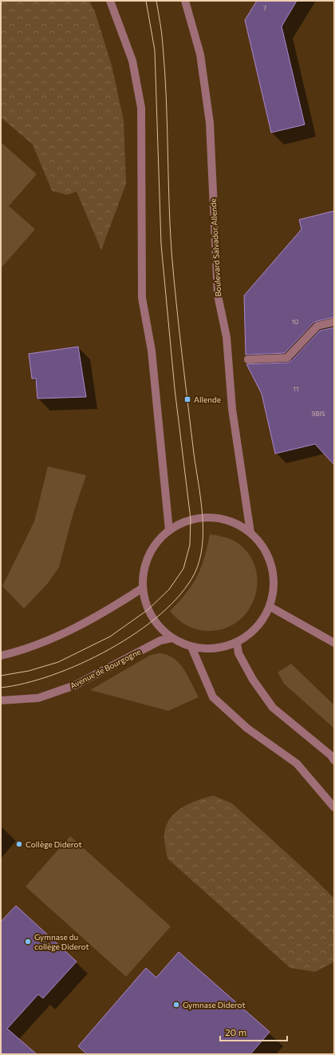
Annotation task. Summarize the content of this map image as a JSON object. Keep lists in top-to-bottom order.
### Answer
{
  "streets": {
    "street": ["Boulevard Salvador Allende", "Avenue de Bourgogne"]
  },
  "places": {
    "transit": ["Allende"],
    "other": ["Collège Diderot", "Gymnase du collège Diderot", "Gymnase Diderot"]
  },
  "house_numbers": [
    "7",
    "10",
    "11",
    "9BIS"
  ],
  "scale_bar": "20 m"
}
